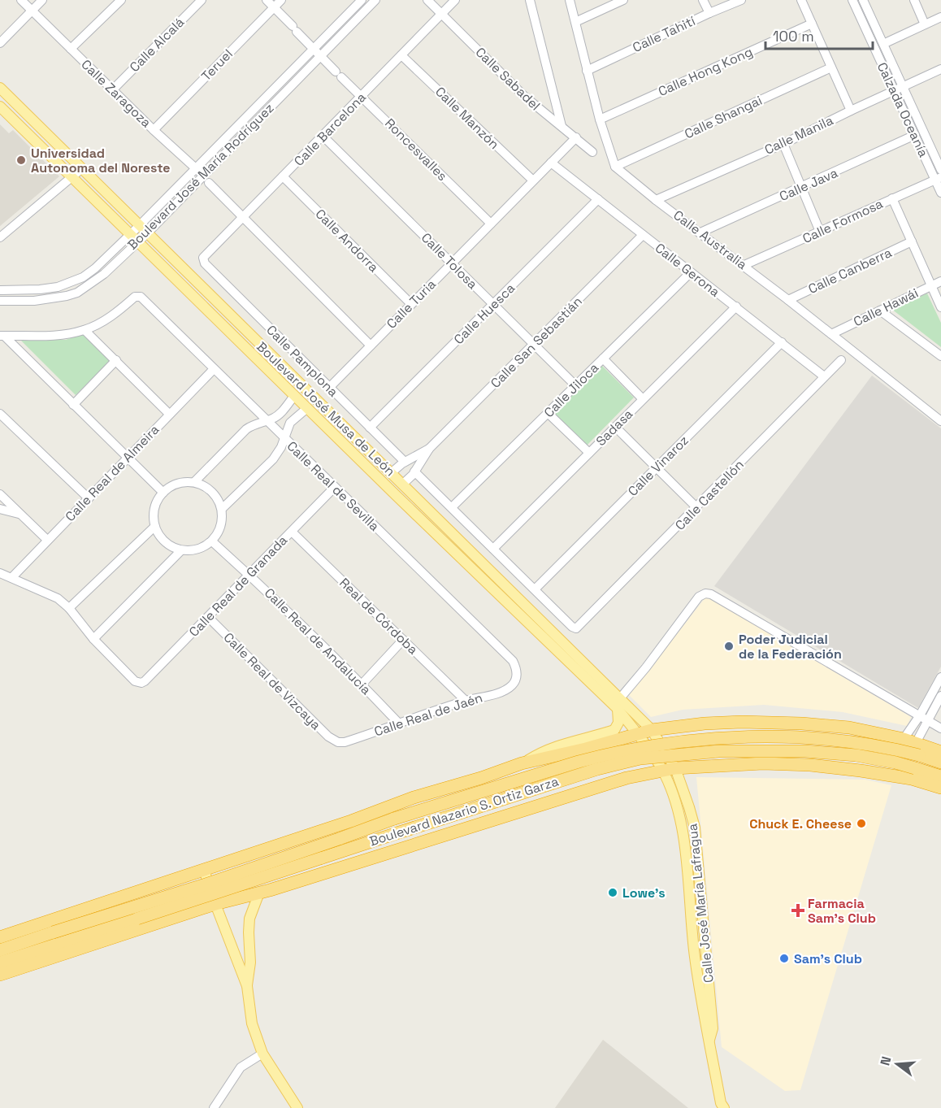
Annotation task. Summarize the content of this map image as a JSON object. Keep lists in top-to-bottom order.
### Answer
{
  "streets": {
    "highway": ["Boulevard Nazario S. Ortiz Garza"],
    "main road": ["Boulevard José Musa de León", "Calle José María Lafragua"],
    "street": [
      "Calle Tahití",
      "Calle Alcalá",
      "Teruel",
      "Calle Hong Kong",
      "Calle Sabadel",
      "Calle Zaragoza",
      "Calzada Oceanía",
      "Calle Shangai",
      "Calle Manzón",
      "Calle Barcelona",
      "Calle Manila",
      "Roncesvalles",
      "Boulevard José María Rodríguez",
      "Calle Java",
      "Calle Formosa",
      "Calle Australia",
      "Calle Andorra",
      "Calle Tolosa",
      "Calle Gerona",
      "Calle Canberra",
      "Calle Turia",
      "Calle Hawái",
      "Calle Huesca",
      "Calle San Sebastián",
      "Calle Pamplona",
      "Calle Jiloca",
      "Sadasa",
      "Calle Vinaroz",
      "Calle Real de Almeira",
      "Calle Real de Sevilla",
      "Calle Castellón",
      "Calle Real de Granada",
      "Real de Córdoba",
      "Calle Real de Andalucía",
      "Calle Real de Vizcaya",
      "Calle Real de Jaén"
    ]
  },
  "crossings": [
    ["Calle Alcalá", "Calle Zaragoza"],
    ["Teruel", "Calle Zaragoza"],
    ["Teruel", "Roncesvalles"],
    ["Calle Sabadel", "Calle Barcelona"],
    ["Calle Sabadel", "Calle Turia"],
    ["Calle Zaragoza", "Boulevard José María Rodríguez"],
    ["Calzada Oceanía", "Calle Manila"],
    ["Calzada Oceanía", "Calle Java"],
    ["Calzada Oceanía", "Calle Formosa"],
    ["Calle Shangai", "Calle Australia"],
    ["Calle Manzón", "Calle Barcelona"],
    ["Calle Manzón", "Calle Turia"],
    ["Calle Barcelona", "Roncesvalles"],
    ["Calle Barcelona", "Calle Andorra"],
    ["Calle Barcelona", "Calle Tolosa"],
    ["Calle Barcelona", "Calle Pamplona"],
    ["Calle Manila", "Calle Australia"],
    ["Roncesvalles", "Boulevard José María Rodríguez"],
    ["Roncesvalles", "Calle Turia"],
    ["Boulevard José María Rodríguez", "Boulevard José Musa de León"],
    ["Calle Java", "Calle Australia"],
    ["Calle Formosa", "Calle Australia"],
    ["Calle Australia", "Calle Canberra"],
    ["Calle Australia", "Calle Hawái"],
    ["Calle Andorra", "Calle Turia"],
    ["Calle Tolosa", "Calle Turia"],
    ["Calle Tolosa", "Calle Huesca"],
    ["Calle Tolosa", "Calle San Sebastián"],
    ["Calle Tolosa", "Calle Jiloca"],
    ["Calle Gerona", "Calle Turia"],
    ["Calle Gerona", "Calle Huesca"],
    ["Calle Gerona", "Calle San Sebastián"],
    ["Calle Gerona", "Calle Jiloca"],
    ["Calle Gerona", "Sadasa"],
    ["Calle Gerona", "Calle Vinaroz"],
    ["Calle Gerona", "Calle Castellón"],
    ["Calle Turia", "Calle Pamplona"],
    ["Calle Huesca", "Calle Pamplona"],
    ["Calle San Sebastián", "Calle Pamplona"],
    ["Calle San Sebastián", "Boulevard José Musa de León"],
    ["Boulevard José Musa de León", "Calle José María Lafragua"],
    ["Calle Vinaroz", "Calle Castellón"],
    ["Calle Real de Almeira", "Calle Real de Sevilla"],
    ["Calle Real de Sevilla", "Calle Real de Granada"],
    ["Calle Real de Sevilla", "Calle Real de Jaén"],
    ["Calle Real de Granada", "Real de Córdoba"],
    ["Calle Real de Granada", "Calle Real de Andalucía"],
    ["Calle Real de Granada", "Calle Real de Vizcaya"],
    ["Real de Córdoba", "Calle Real de Jaén"],
    ["Calle Real de Andalucía", "Calle Real de Jaén"],
    ["Calle Real de Vizcaya", "Calle Real de Jaén"]
  ],
  "places": {
    "other": [
      "Universidad Autonoma del Noreste",
      "Poder Judicial de la Federación",
      "Chuck E. Cheese",
      "Lowe's",
      "Sam's Club"
    ],
    "health": ["Farmacia Sam's Club"]
  },
  "scale_bar": "100 m",
  "north": "left"
}
